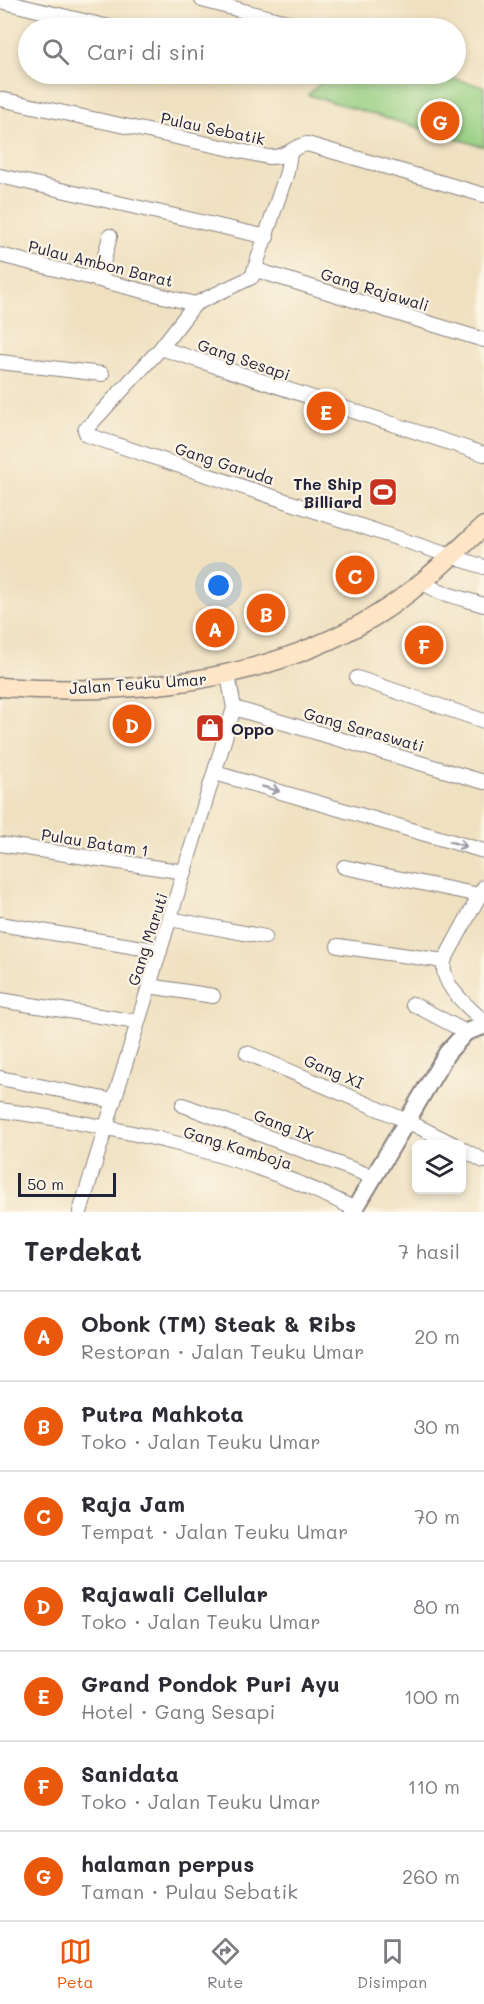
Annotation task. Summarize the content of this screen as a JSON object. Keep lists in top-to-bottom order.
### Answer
{
  "streets": {
    "main road": ["Jalan Teuku Umar"],
    "street": [
      "Pulau Sebatik",
      "Pulau Ambon Barat",
      "Gang Rajawali",
      "Gang Sesapi",
      "Gang Garuda",
      "Gang Saraswati",
      "Pulau Batam 1",
      "Gang Maruti",
      "Gang XI",
      "Gang IX",
      "Gang Kamboja"
    ]
  },
  "crossings": [
    ["Pulau Ambon Barat", "Gang Garuda"],
    ["Gang Garuda", "Jalan Teuku Umar"],
    ["Jalan Teuku Umar", "Gang Maruti"],
    ["Gang Saraswati", "Gang Maruti"],
    ["Pulau Batam 1", "Gang Maruti"],
    ["Gang Maruti", "Gang Kamboja"]
  ],
  "places": {
    "sports": ["The Ship Billiard"],
    "shop": ["Oppo"]
  },
  "scale_bar": "50 m",
  "page": {
    "search": "Cari di sini",
    "pins": [
      "G",
      "E",
      "C",
      "B",
      "A",
      "F",
      "D"
    ],
    "scale": "50 m",
    "heading": ["Terdekat", "7 hasil"],
    "list": [
      {
        "mark": "A",
        "name": "Obonk (TM) Steak & Ribs",
        "note": "Restoran · Jalan Teuku Umar",
        "value": "20 m"
      },
      {
        "mark": "B",
        "name": "Putra Mahkota",
        "note": "Toko · Jalan Teuku Umar",
        "value": "30 m"
      },
      {
        "mark": "C",
        "name": "Raja Jam",
        "note": "Tempat · Jalan Teuku Umar",
        "value": "70 m"
      },
      {
        "mark": "D",
        "name": "Rajawali Cellular",
        "note": "Toko · Jalan Teuku Umar",
        "value": "80 m"
      },
      {
        "mark": "E",
        "name": "Grand Pondok Puri Ayu",
        "note": "Hotel · Gang Sesapi",
        "value": "100 m"
      },
      {
        "mark": "F",
        "name": "Sanidata",
        "note": "Toko · Jalan Teuku Umar",
        "value": "110 m"
      },
      {
        "mark": "G",
        "name": "halaman perpus",
        "note": "Taman · Pulau Sebatik",
        "value": "260 m"
      }
    ],
    "nav": ["Peta", "Rute", "Disimpan"]
  }
}
